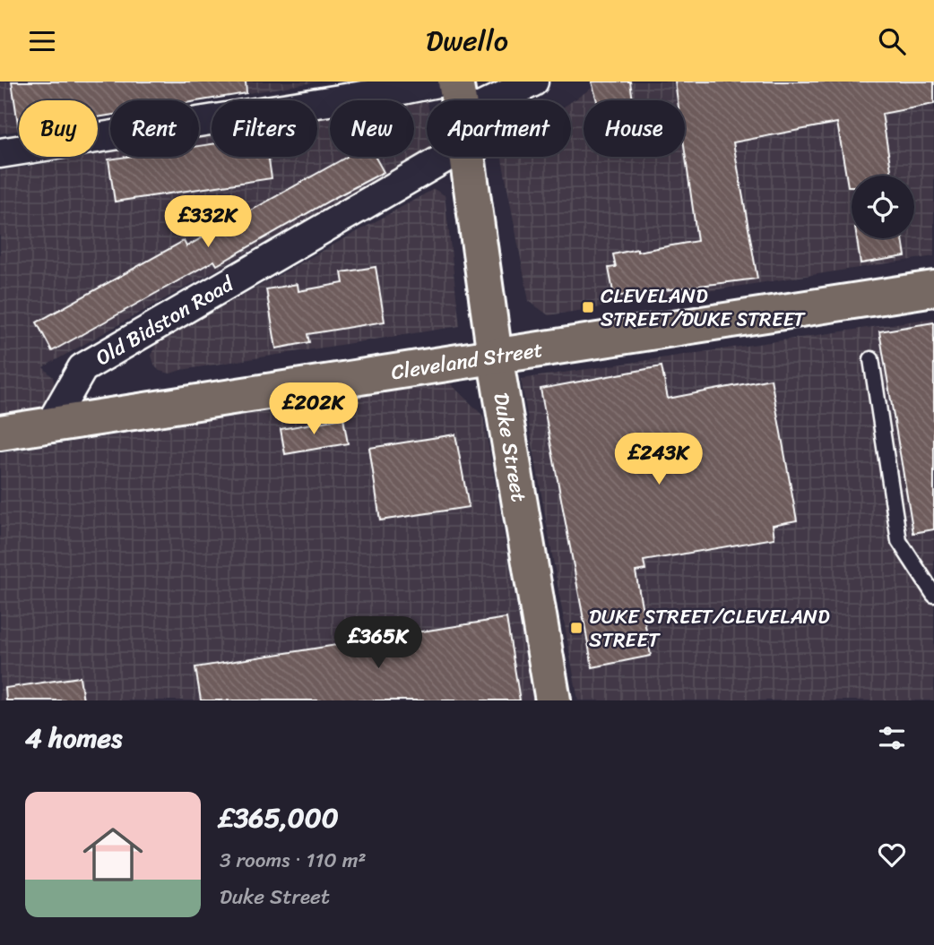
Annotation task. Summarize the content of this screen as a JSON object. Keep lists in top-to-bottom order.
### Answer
{
  "streets": {
    "main road": ["Cleveland Street", "Duke Street"],
    "street": ["Old Bidston Road"]
  },
  "crossings": [
    ["Old Bidston Road", "Cleveland Street"],
    ["Cleveland Street", "Duke Street"]
  ],
  "places": {
    "transit": ["CLEVELAND STREET/DUKE STREET", "DUKE STREET/CLEVELAND STREET"]
  },
  "page": {
    "header": "Dwello",
    "chip": [
      "Buy",
      "Rent",
      "Filters",
      "New",
      "Apartment",
      "House"
    ],
    "price": [
      "£332K",
      "£202K",
      "£243K",
      "£365K"
    ],
    "heading": "4 homes",
    "list": [
      {
        "name": "£365,000",
        "note": "3 rooms · 110 m² · Duke Street"
      }
    ]
  }
}
